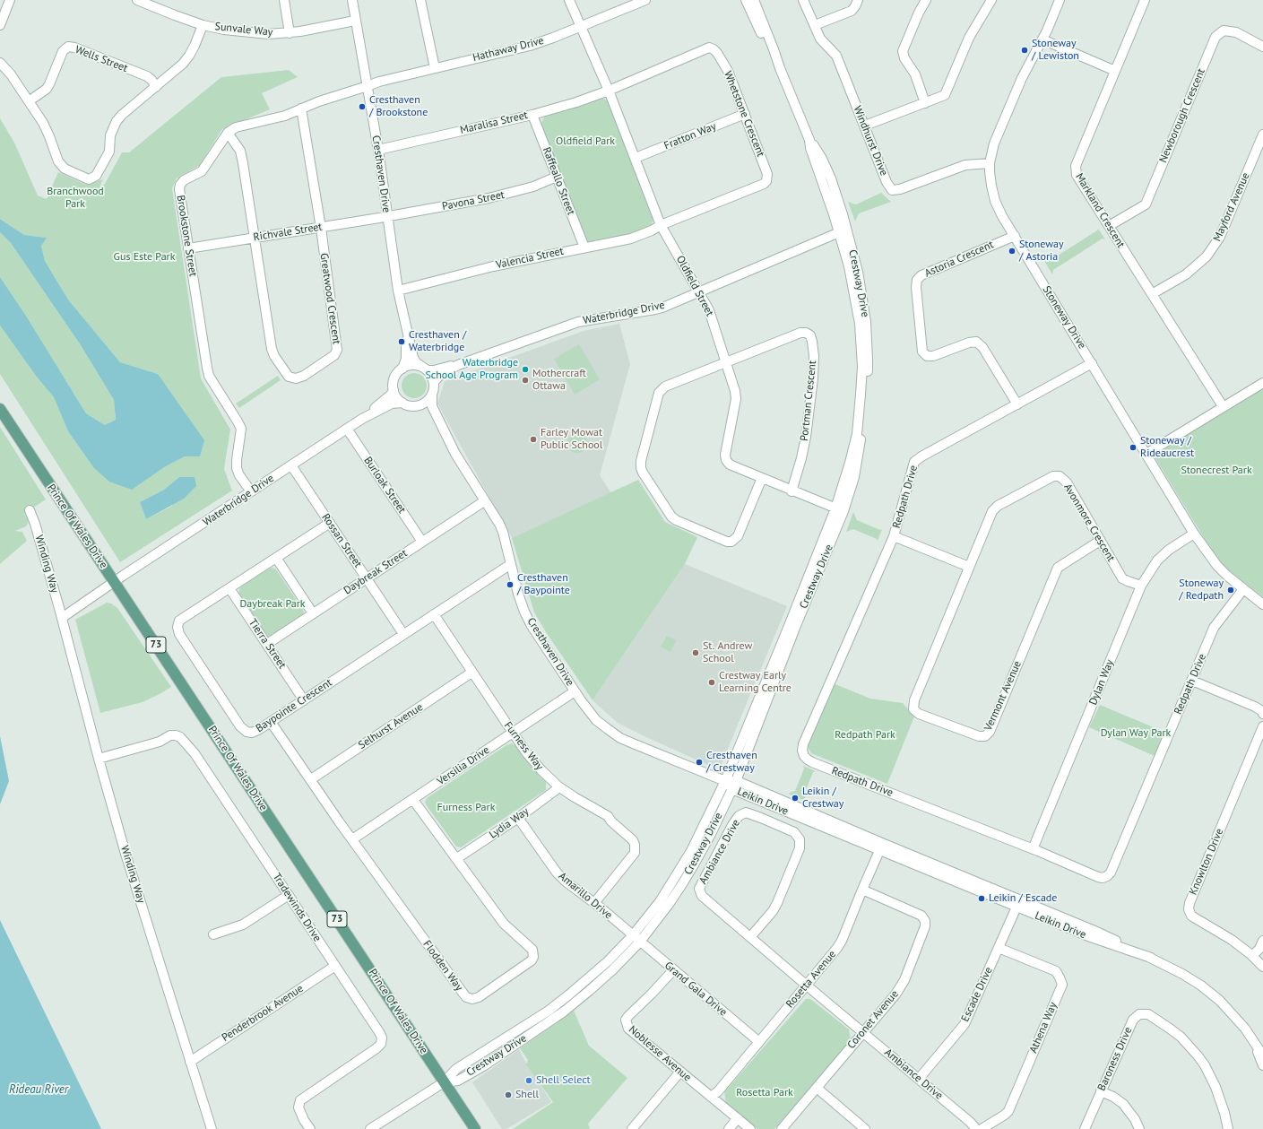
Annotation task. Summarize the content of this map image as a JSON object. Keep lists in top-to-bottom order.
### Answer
{
  "streets": {
    "main road": ["Prince Of Wales Drive", "73"],
    "street": [
      "Sunvale Way",
      "Hathaway Drive",
      "Wells Street",
      "Whetstone Crescent",
      "Newborough Crescent",
      "Maralisa Street",
      "Fratton Way",
      "Windhurst Drive",
      "Cresthaven Drive",
      "Raffeallo Street",
      "Pavona Street",
      "Mayford Avenue",
      "Markland Crescent",
      "Richvale Street",
      "Brookstone Street",
      "Valencia Street",
      "Astoria Crescent",
      "Crestway Drive",
      "Oldfield Street",
      "Greatwood Crescent",
      "Waterbridge Drive",
      "Stoneway Drive",
      "Portman Crescent",
      "Burloak Street",
      "Redpath Drive",
      "Avonmore Crescent",
      "Rossan Street",
      "Winding Way",
      "Daybreak Street",
      "Tierra Street",
      "Dylan Way",
      "Vermont Avenue",
      "Baypointe Crescent",
      "Selhurst Avenue",
      "Furness Way",
      "Versilia Drive",
      "Leikin Drive",
      "Lydia Way",
      "Ambiance Drive",
      "Knowlton Drive",
      "Amarillo Drive",
      "Tradewinds Drive",
      "Flodden Way",
      "Rosetta Avenue",
      "Grand Gala Drive",
      "Escade Drive",
      "Penderbrook Avenue",
      "Coronet Avenue",
      "Athena Way",
      "Noblesse Avenue",
      "Baroness Drive"
    ]
  },
  "crossings": [
    ["Sunvale Way", "Cresthaven Drive"],
    ["Hathaway Drive", "Cresthaven Drive"],
    ["Hathaway Drive", "Oldfield Street"],
    ["Whetstone Crescent", "Maralisa Street"],
    ["Whetstone Crescent", "Fratton Way"],
    ["Whetstone Crescent", "Valencia Street"],
    ["Whetstone Crescent", "Oldfield Street"],
    ["Newborough Crescent", "Markland Crescent"],
    ["Maralisa Street", "Cresthaven Drive"],
    ["Maralisa Street", "Raffeallo Street"],
    ["Maralisa Street", "Oldfield Street"],
    ["Fratton Way", "Oldfield Street"],
    ["Windhurst Drive", "Stoneway Drive"],
    ["Cresthaven Drive", "Pavona Street"],
    ["Cresthaven Drive", "Richvale Street"],
    ["Cresthaven Drive", "Valencia Street"],
    ["Cresthaven Drive", "Crestway Drive"],
    ["Cresthaven Drive", "Waterbridge Drive"],
    ["Cresthaven Drive", "Daybreak Street"],
    ["Cresthaven Drive", "Baypointe Crescent"],
    ["Cresthaven Drive", "Versilia Drive"],
    ["Cresthaven Drive", "Leikin Drive"],
    ["Raffeallo Street", "Pavona Street"],
    ["Raffeallo Street", "Valencia Street"],
    ["Pavona Street", "Richvale Street"],
    ["Mayford Avenue", "Markland Crescent"],
    ["Richvale Street", "Brookstone Street"],
    ["Richvale Street", "Greatwood Crescent"],
    ["Brookstone Street", "Greatwood Crescent"],
    ["Brookstone Street", "Waterbridge Drive"],
    ["Valencia Street", "Oldfield Street"],
    ["Astoria Crescent", "Stoneway Drive"],
    ["Astoria Crescent", "Redpath Drive"],
    ["Crestway Drive", "Oldfield Street"],
    ["Crestway Drive", "Waterbridge Drive"],
    ["Crestway Drive", "Prince Of Wales Drive"],
    ["Crestway Drive", "Leikin Drive"],
    ["Crestway Drive", "Amarillo Drive"],
    ["Crestway Drive", "Grand Gala Drive"],
    ["Oldfield Street", "Waterbridge Drive"],
    ["Oldfield Street", "Portman Crescent"],
    ["Waterbridge Drive", "Burloak Street"],
    ["Waterbridge Drive", "Prince Of Wales Drive"],
    ["Waterbridge Drive", "Rossan Street"],
    ["Stoneway Drive", "Redpath Drive"],
    ["Stoneway Drive", "Dylan Way"],
    ["Burloak Street", "Daybreak Street"],
    ["Redpath Drive", "Dylan Way"],
    ["Avonmore Crescent", "Dylan Way"],
    ["Avonmore Crescent", "Vermont Avenue"],
    ["Rossan Street", "Daybreak Street"],
    ["Rossan Street", "Baypointe Crescent"],
    ["Winding Way", "Tradewinds Drive"],
    ["Winding Way", "Penderbrook Avenue"],
    ["Daybreak Street", "Tierra Street"],
    ["Tierra Street", "Baypointe Crescent"],
    ["Baypointe Crescent", "Furness Way"],
    ["Baypointe Crescent", "Flodden Way"],
    ["Selhurst Avenue", "Furness Way"],
    ["Selhurst Avenue", "Flodden Way"],
    ["Furness Way", "Versilia Drive"],
    ["Furness Way", "Lydia Way"],
    ["Furness Way", "Amarillo Drive"],
    ["Versilia Drive", "Flodden Way"],
    ["Leikin Drive", "Rosetta Avenue"],
    ["Leikin Drive", "Escade Drive"],
    ["Lydia Way", "Amarillo Drive"],
    ["Lydia Way", "Flodden Way"],
    ["Ambiance Drive", "Rosetta Avenue"],
    ["Ambiance Drive", "Escade Drive"],
    ["Ambiance Drive", "Coronet Avenue"],
    ["Amarillo Drive", "Grand Gala Drive"],
    ["Tradewinds Drive", "Penderbrook Avenue"],
    ["Rosetta Avenue", "Grand Gala Drive"],
    ["Rosetta Avenue", "Coronet Avenue"],
    ["Rosetta Avenue", "Noblesse Avenue"],
    ["Grand Gala Drive", "Noblesse Avenue"],
    ["Escade Drive", "Athena Way"]
  ],
  "water": ["Rideau River"],
  "parks": [
    "Oldfield Park",
    "Branchwood Park",
    "Gus Este Park",
    "Stonecrest Park",
    "Daybreak Park",
    "Dylan Way Park",
    "Redpath Park",
    "Furness Park",
    "Rosetta Park"
  ],
  "places": [
    "Stoneway / Lewiston",
    "Cresthaven / Brookstone",
    "Stoneway / Astoria",
    "Cresthaven / Waterbridge",
    "Waterbridge School Age Program",
    "Mothercraft Ottawa",
    "Farley Mowat Public School",
    "Stoneway / Rideaucrest",
    "Cresthaven / Baypointe",
    "Stoneway / Redpath",
    "St. Andrew School",
    "Crestway Early Learning Centre",
    "Cresthaven / Crestway",
    "Leikin / Crestway",
    "Leikin / Escade",
    "Shell Select",
    "Shell"
  ]
}
